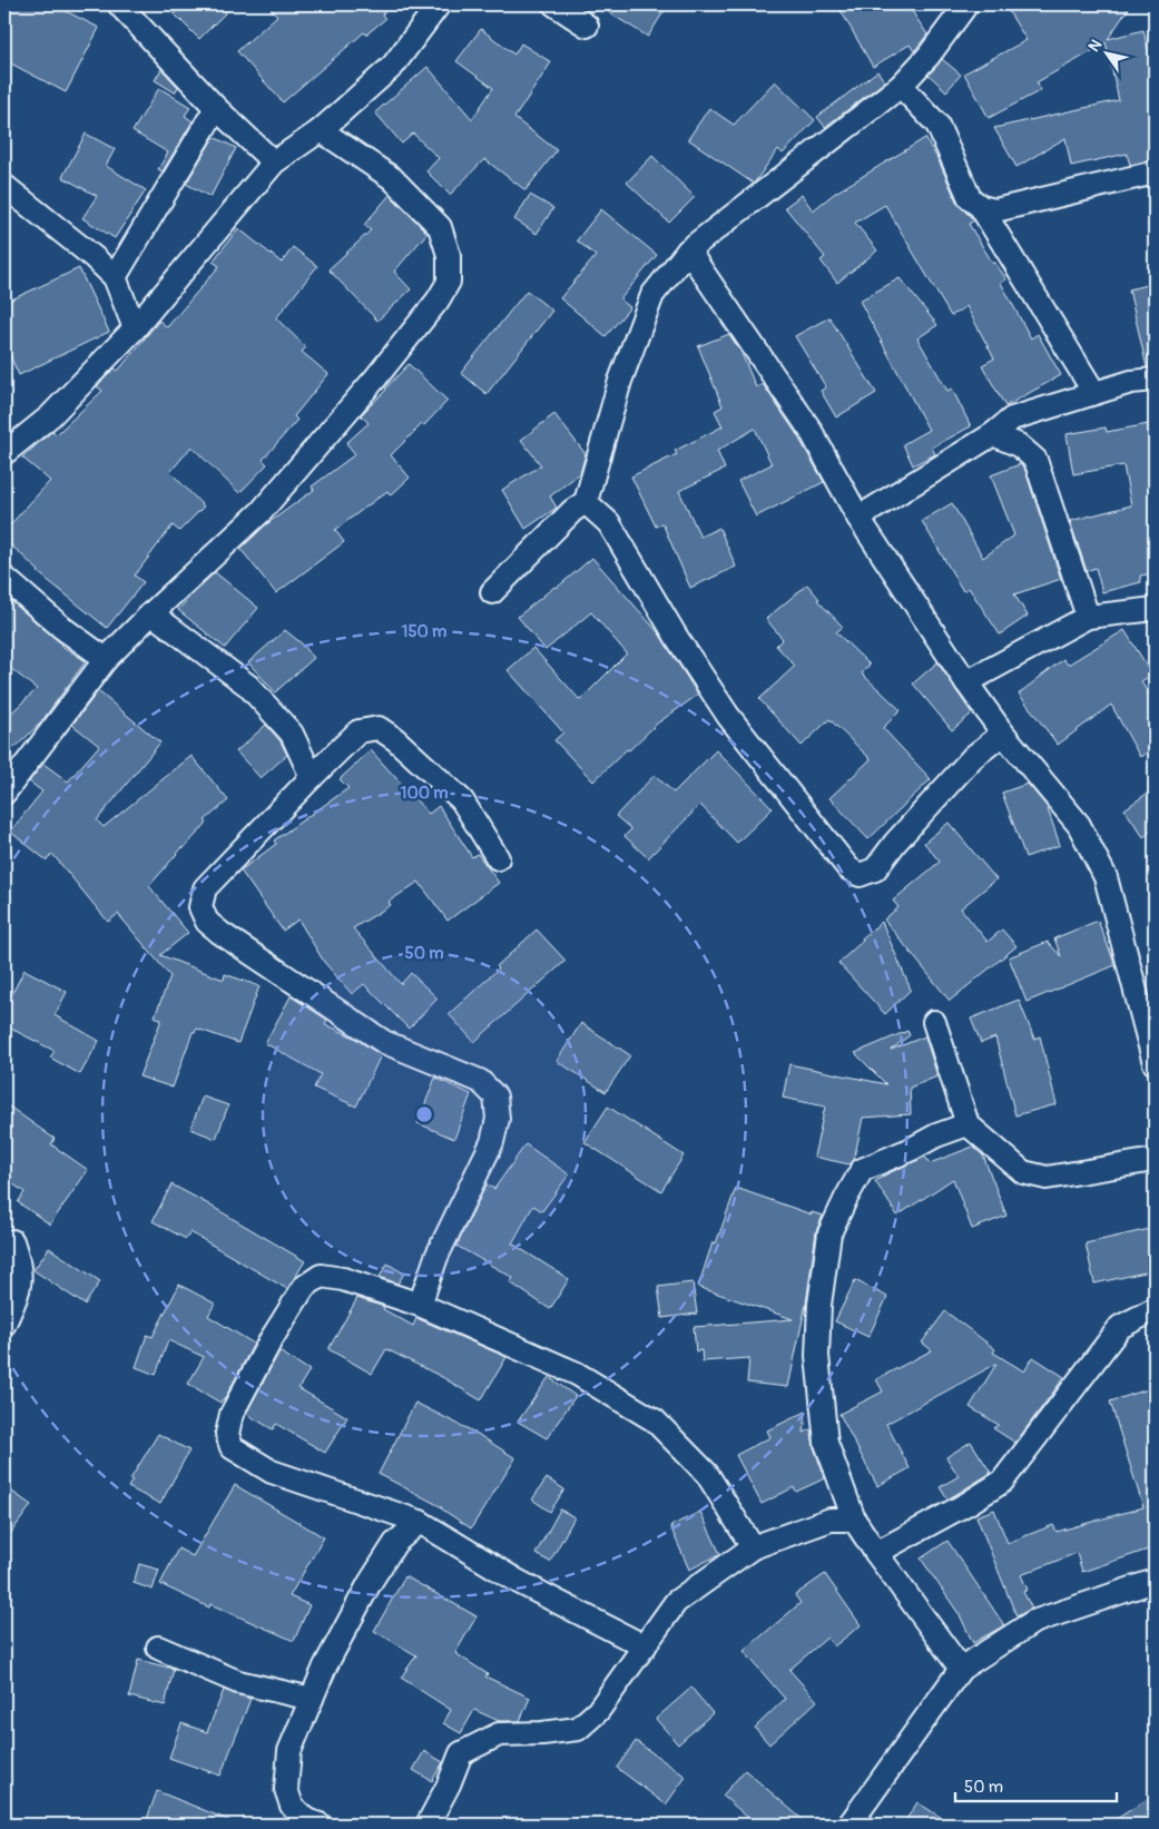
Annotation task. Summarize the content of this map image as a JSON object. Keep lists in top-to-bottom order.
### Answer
{
  "scale_bar": "50 m",
  "north": "top left",
  "rings": ["150 m", "100 m", "50 m"]
}
